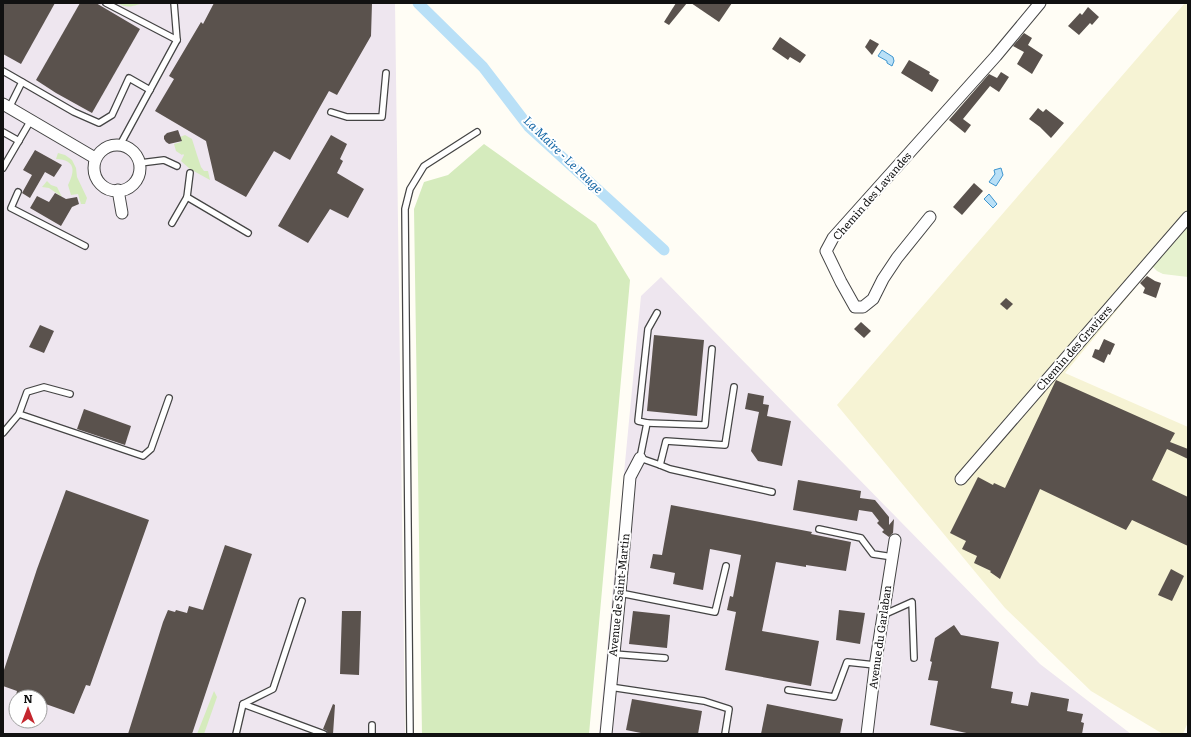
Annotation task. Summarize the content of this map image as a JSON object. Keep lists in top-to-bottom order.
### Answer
{
  "streets": {
    "street": [
      "Chemin des Lavandes",
      "Chemin des Graviers",
      "Avenue de Saint-Martin",
      "Avenue du Garlaban"
    ]
  },
  "water": ["La Maïre - Le Fauge"],
  "north": "top"
}
